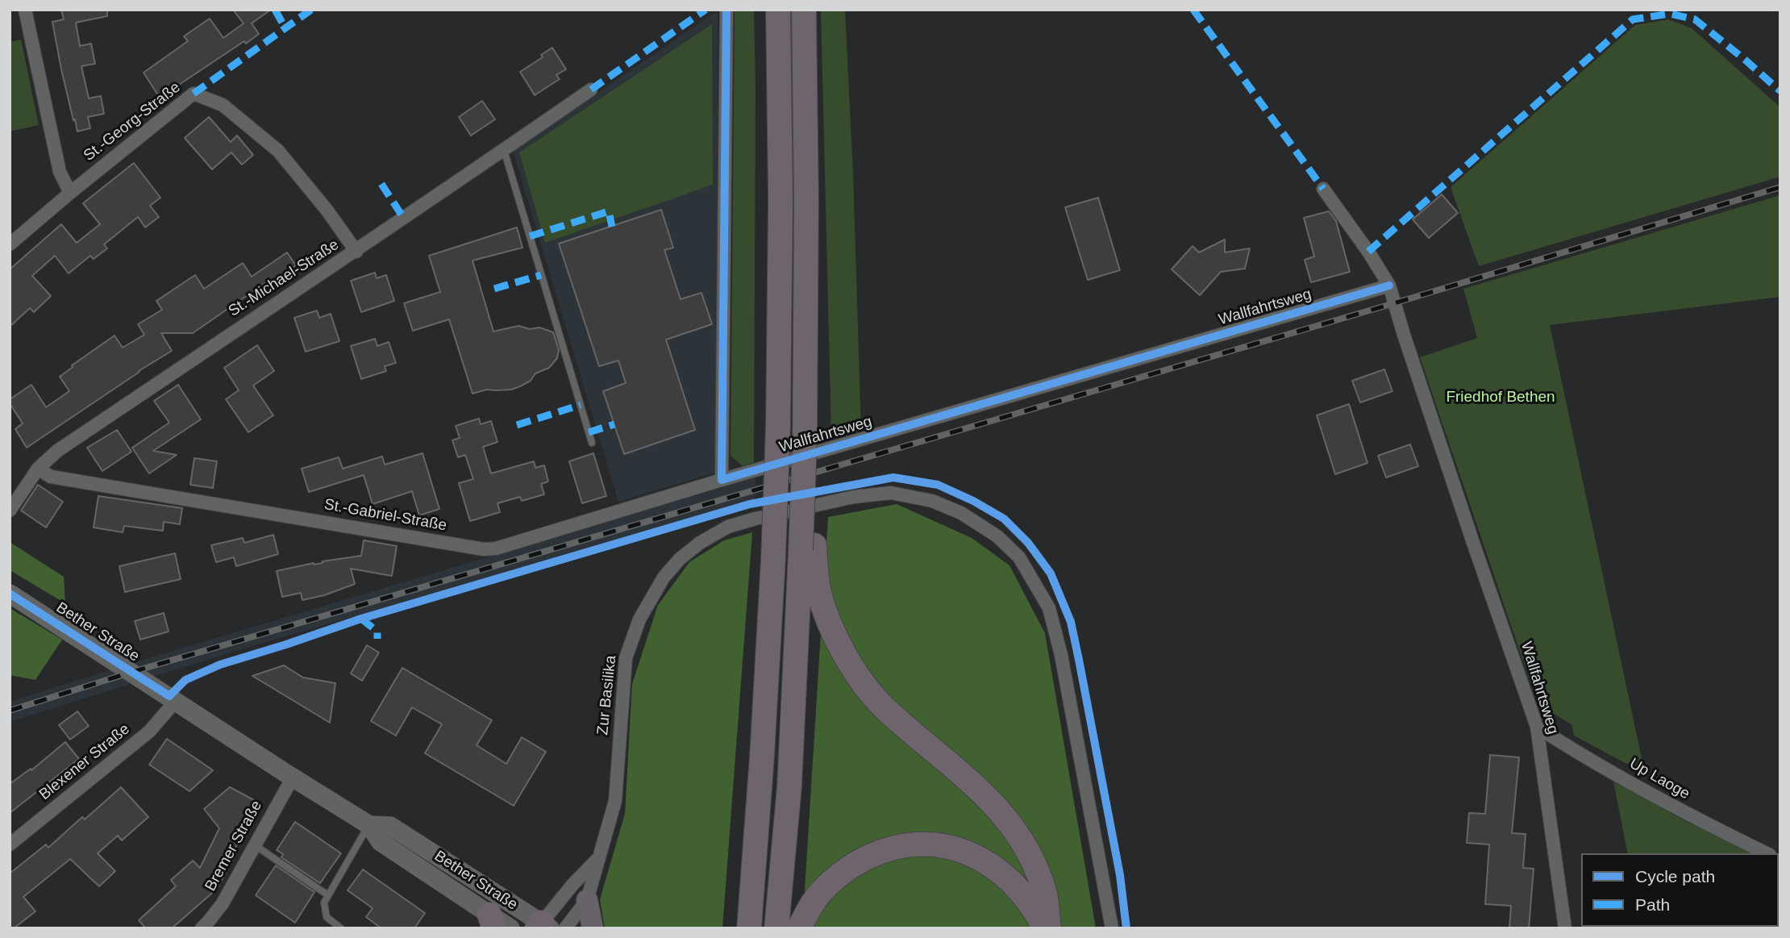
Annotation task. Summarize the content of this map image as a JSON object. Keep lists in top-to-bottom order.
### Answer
{
  "streets": {
    "street": [
      "St.-Georg-Straße",
      "St.-Michael-Straße",
      "Wallfahrtsweg",
      "St.-Gabriel-Straße",
      "Bether Straße",
      "Zur Basilika",
      "Blexener Straße",
      "Up Laoge",
      "Bremer Straße"
    ]
  },
  "crossings": [
    ["St.-Georg-Straße", "St.-Michael-Straße"],
    ["St.-Michael-Straße", "St.-Gabriel-Straße"],
    ["Wallfahrtsweg", "St.-Gabriel-Straße"],
    ["Wallfahrtsweg", "Up Laoge"],
    ["Bether Straße", "Zur Basilika"],
    ["Bether Straße", "Blexener Straße"],
    ["Bether Straße", "Bremer Straße"]
  ],
  "parks": ["Friedhof Bethen"],
  "legend": ["Cycle path", "Path"]
}
